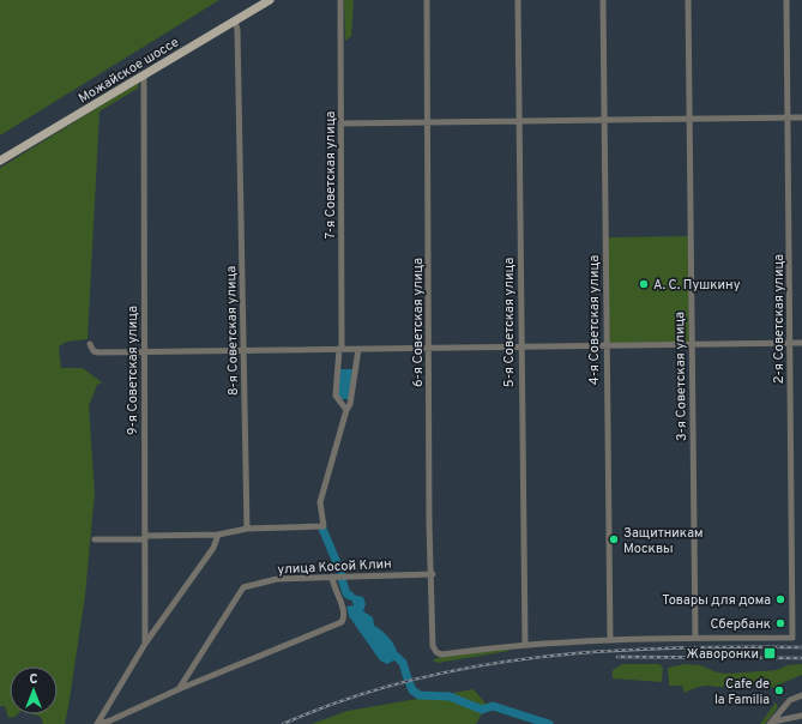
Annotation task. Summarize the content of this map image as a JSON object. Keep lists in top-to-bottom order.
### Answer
{
  "streets": {
    "main road": ["Можайское шоссе"],
    "street": [
      "7-я Советская улица",
      "2-я Советская улица",
      "4-я Советская улица",
      "6-я Советская улица",
      "5-я Советская улица",
      "8-я Советская улица",
      "9-я Советская улица",
      "3-я Советская улица",
      "улица Косой Клин"
    ]
  },
  "crossings": [
    ["Можайское шоссе", "8-я Советская улица"],
    ["Можайское шоссе", "9-я Советская улица"],
    ["2-я Советская улица", "3-я Советская улица"],
    ["6-я Советская улица", "5-я Советская улица"],
    ["6-я Советская улица", "улица Косой Клин"]
  ],
  "places": {
    "other": [
      "А. С. Пушкину",
      "Защитникам Москвы",
      "Товары для дома",
      "Сбербанк",
      "Cafe de la Familia"
    ],
    "transit": ["Жаворонки"]
  },
  "north": "top"
}
